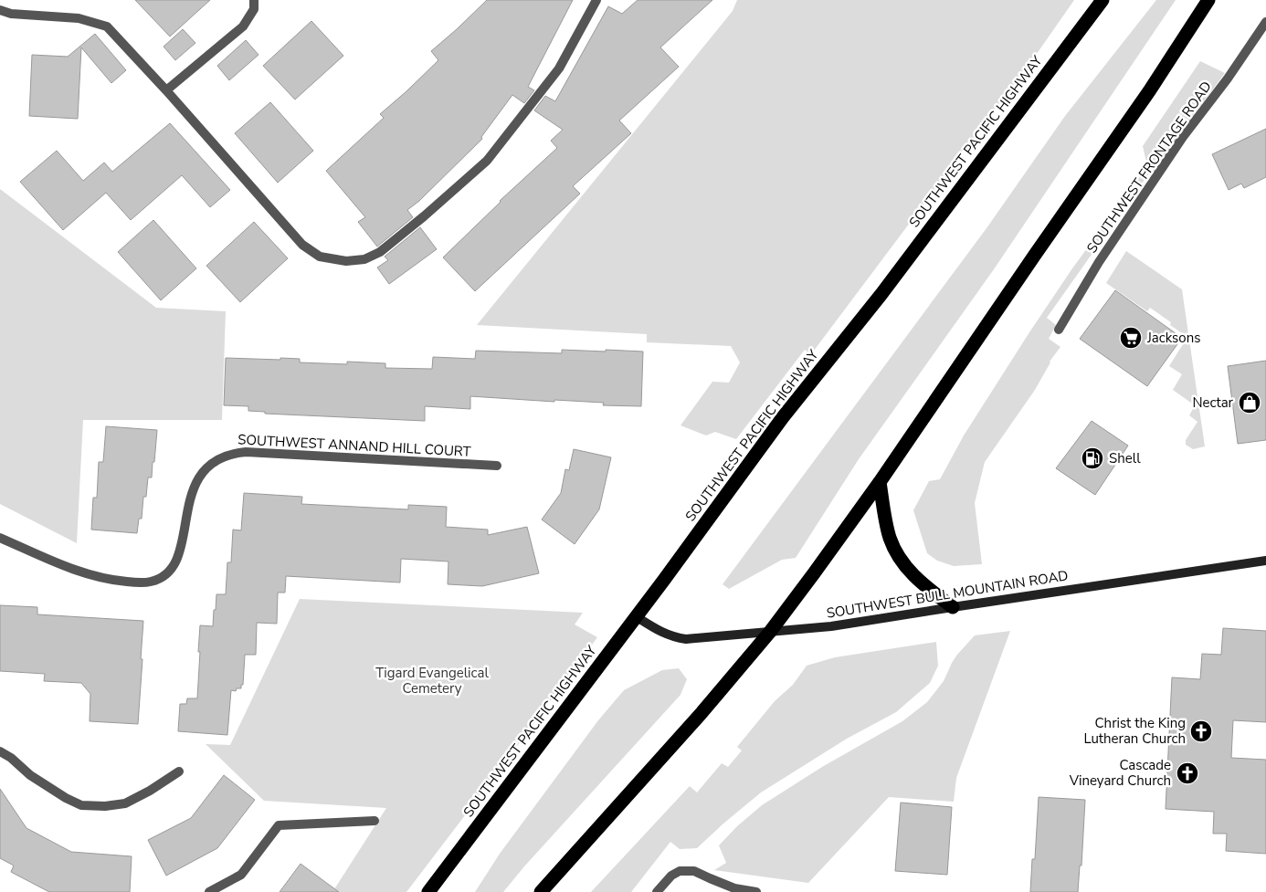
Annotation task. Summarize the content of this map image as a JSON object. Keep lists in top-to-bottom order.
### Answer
{
  "streets": {
    "highway": ["SOUTHWEST PACIFIC HIGHWAY"],
    "main road": ["SOUTHWEST BULL MOUNTAIN ROAD"],
    "street": ["SOUTHWEST FRONTAGE ROAD", "SOUTHWEST ANNAND HILL COURT"]
  },
  "crossings": [
    ["SOUTHWEST PACIFIC HIGHWAY", "SOUTHWEST BULL MOUNTAIN ROAD"]
  ],
  "parks": ["Tigard Evangelical Cemetery"],
  "places": {
    "supermarket": ["Jacksons"],
    "shop": ["Nectar"],
    "fuel station": ["Shell"],
    "church": ["Christ the King Lutheran Church", "Cascade Vineyard Church"]
  }
}
